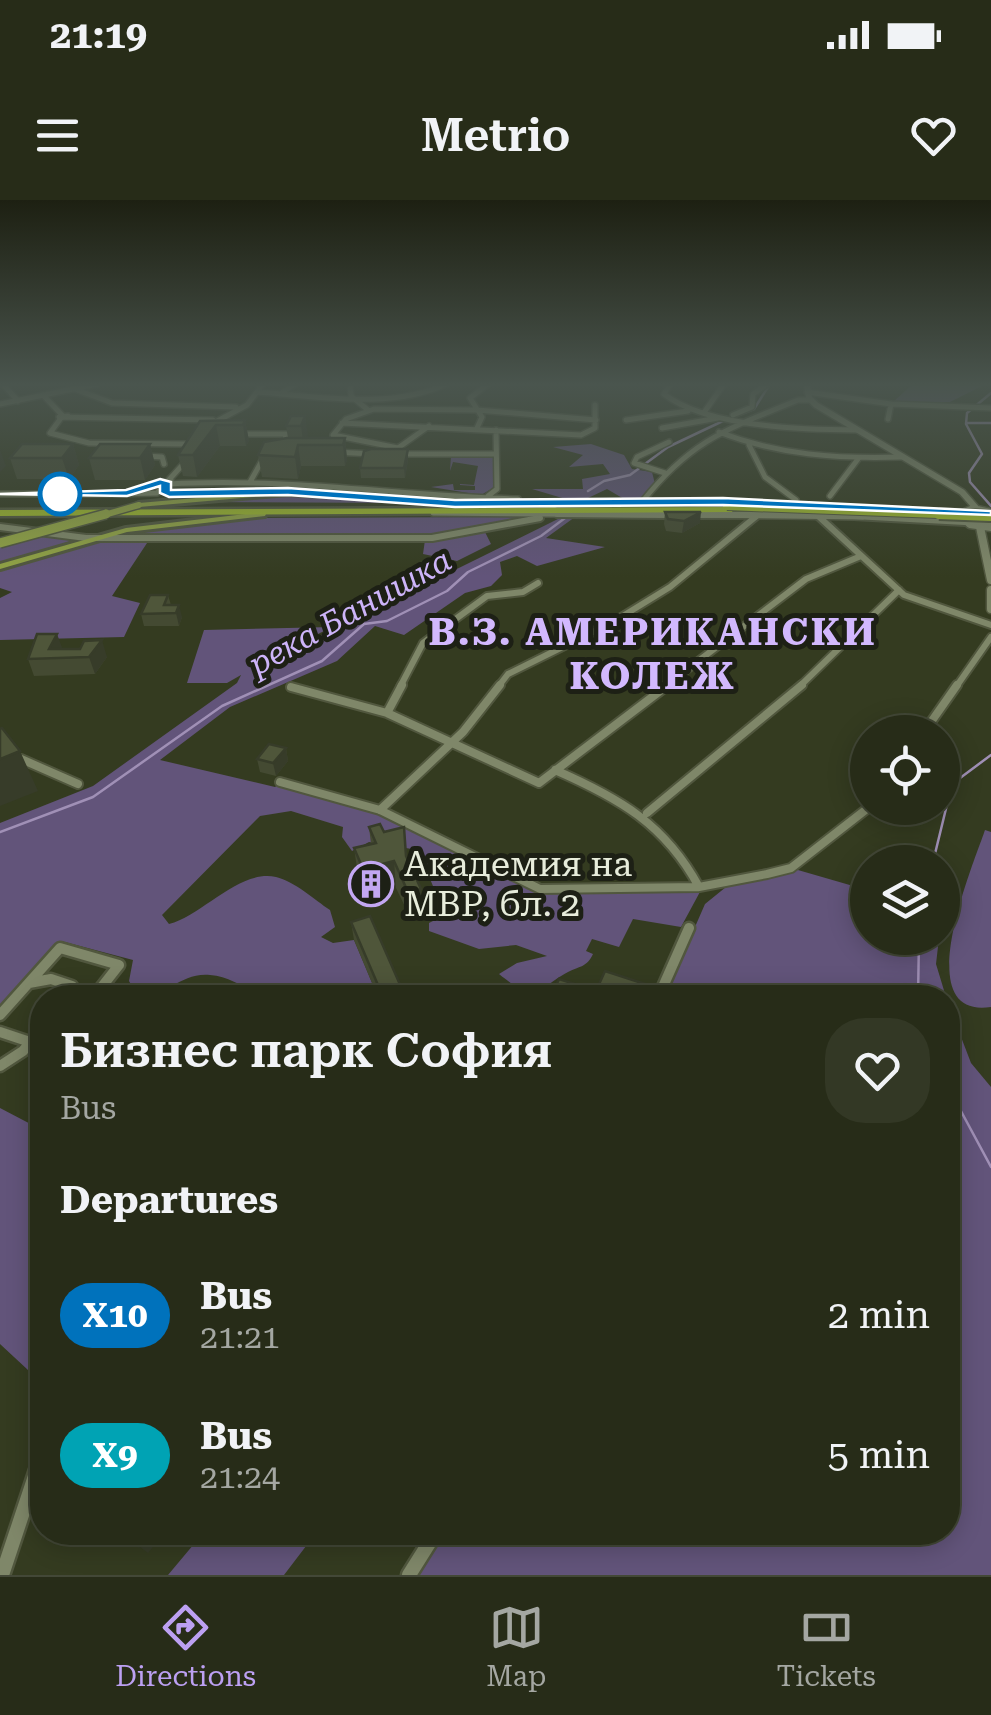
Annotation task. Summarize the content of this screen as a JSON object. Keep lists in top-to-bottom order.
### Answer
{
  "districts": ["В.З. АМЕРИКАНСКИ КОЛЕЖ"],
  "water": ["река Банишка"],
  "places": {
    "building": ["Академия на МВР, бл. 2"]
  },
  "lines": ["bus line Х10"],
  "page": {
    "status": "21:19",
    "header": "Metrio",
    "heading": [
      ["Бизнес парк София", "Bus"],
      "Departures"
    ],
    "list": [
      {
        "mark": "Х10",
        "name": "Bus",
        "note": "21:21",
        "value": "2 min"
      },
      {
        "mark": "Х9",
        "name": "Bus",
        "note": "21:24",
        "value": "5 min"
      }
    ],
    "tabs": ["Directions", "Map", "Tickets"]
  }
}
